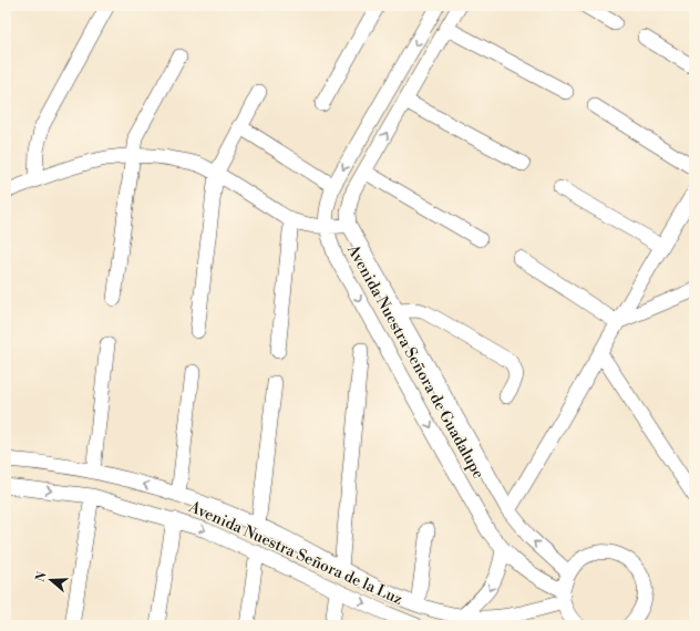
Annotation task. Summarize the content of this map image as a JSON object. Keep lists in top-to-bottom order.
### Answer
{
  "streets": {
    "street": ["Avenida Nuestra Señora de Guadalupe", "Avenida Nuestra Señora de la Luz"]
  },
  "crossings": [
    ["Avenida Nuestra Señora de Guadalupe", "Avenida Nuestra Señora de la Luz"]
  ],
  "north": "left"
}
